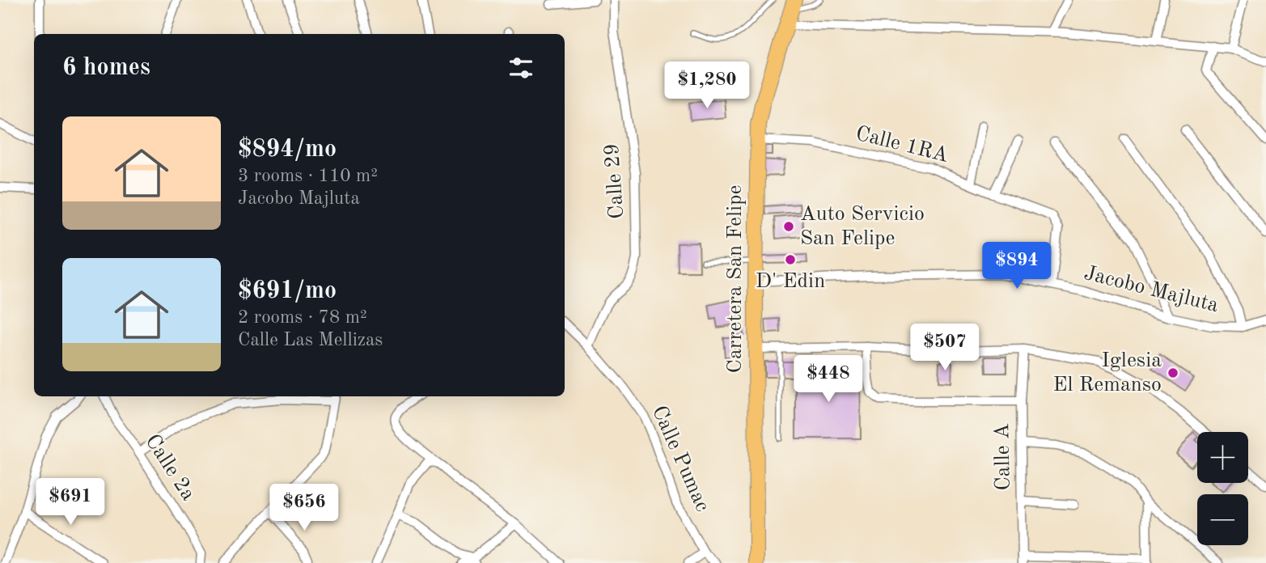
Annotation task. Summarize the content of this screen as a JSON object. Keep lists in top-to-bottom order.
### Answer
{
  "streets": {
    "main road": ["Carretera San Felipe"],
    "street": [
      "Calle 1RA",
      "Calle 29",
      "Jacobo Majluta",
      "Calle A",
      "Calle Pumac",
      "Calle 2a"
    ]
  },
  "crossings": [
    ["Calle 1RA", "Carretera San Felipe"],
    ["Calle 1RA", "Jacobo Majluta"],
    ["Calle 29", "Calle Pumac"],
    ["Carretera San Felipe", "Jacobo Majluta"]
  ],
  "places": ["Auto Servicio San Felipe", "D' Edin", "Iglesia El Remanso"],
  "page": {
    "heading": "6 homes",
    "price": [
      "$1,280",
      "$894",
      "$507",
      "$448",
      "$691",
      "$656"
    ],
    "list": [
      {
        "name": "$894/mo",
        "note": "3 rooms · 110 m² · Jacobo Majluta"
      },
      {
        "name": "$691/mo",
        "note": "2 rooms · 78 m² · Calle Las Mellizas"
      }
    ],
    "map_buttons": ["+", "−"]
  }
}
